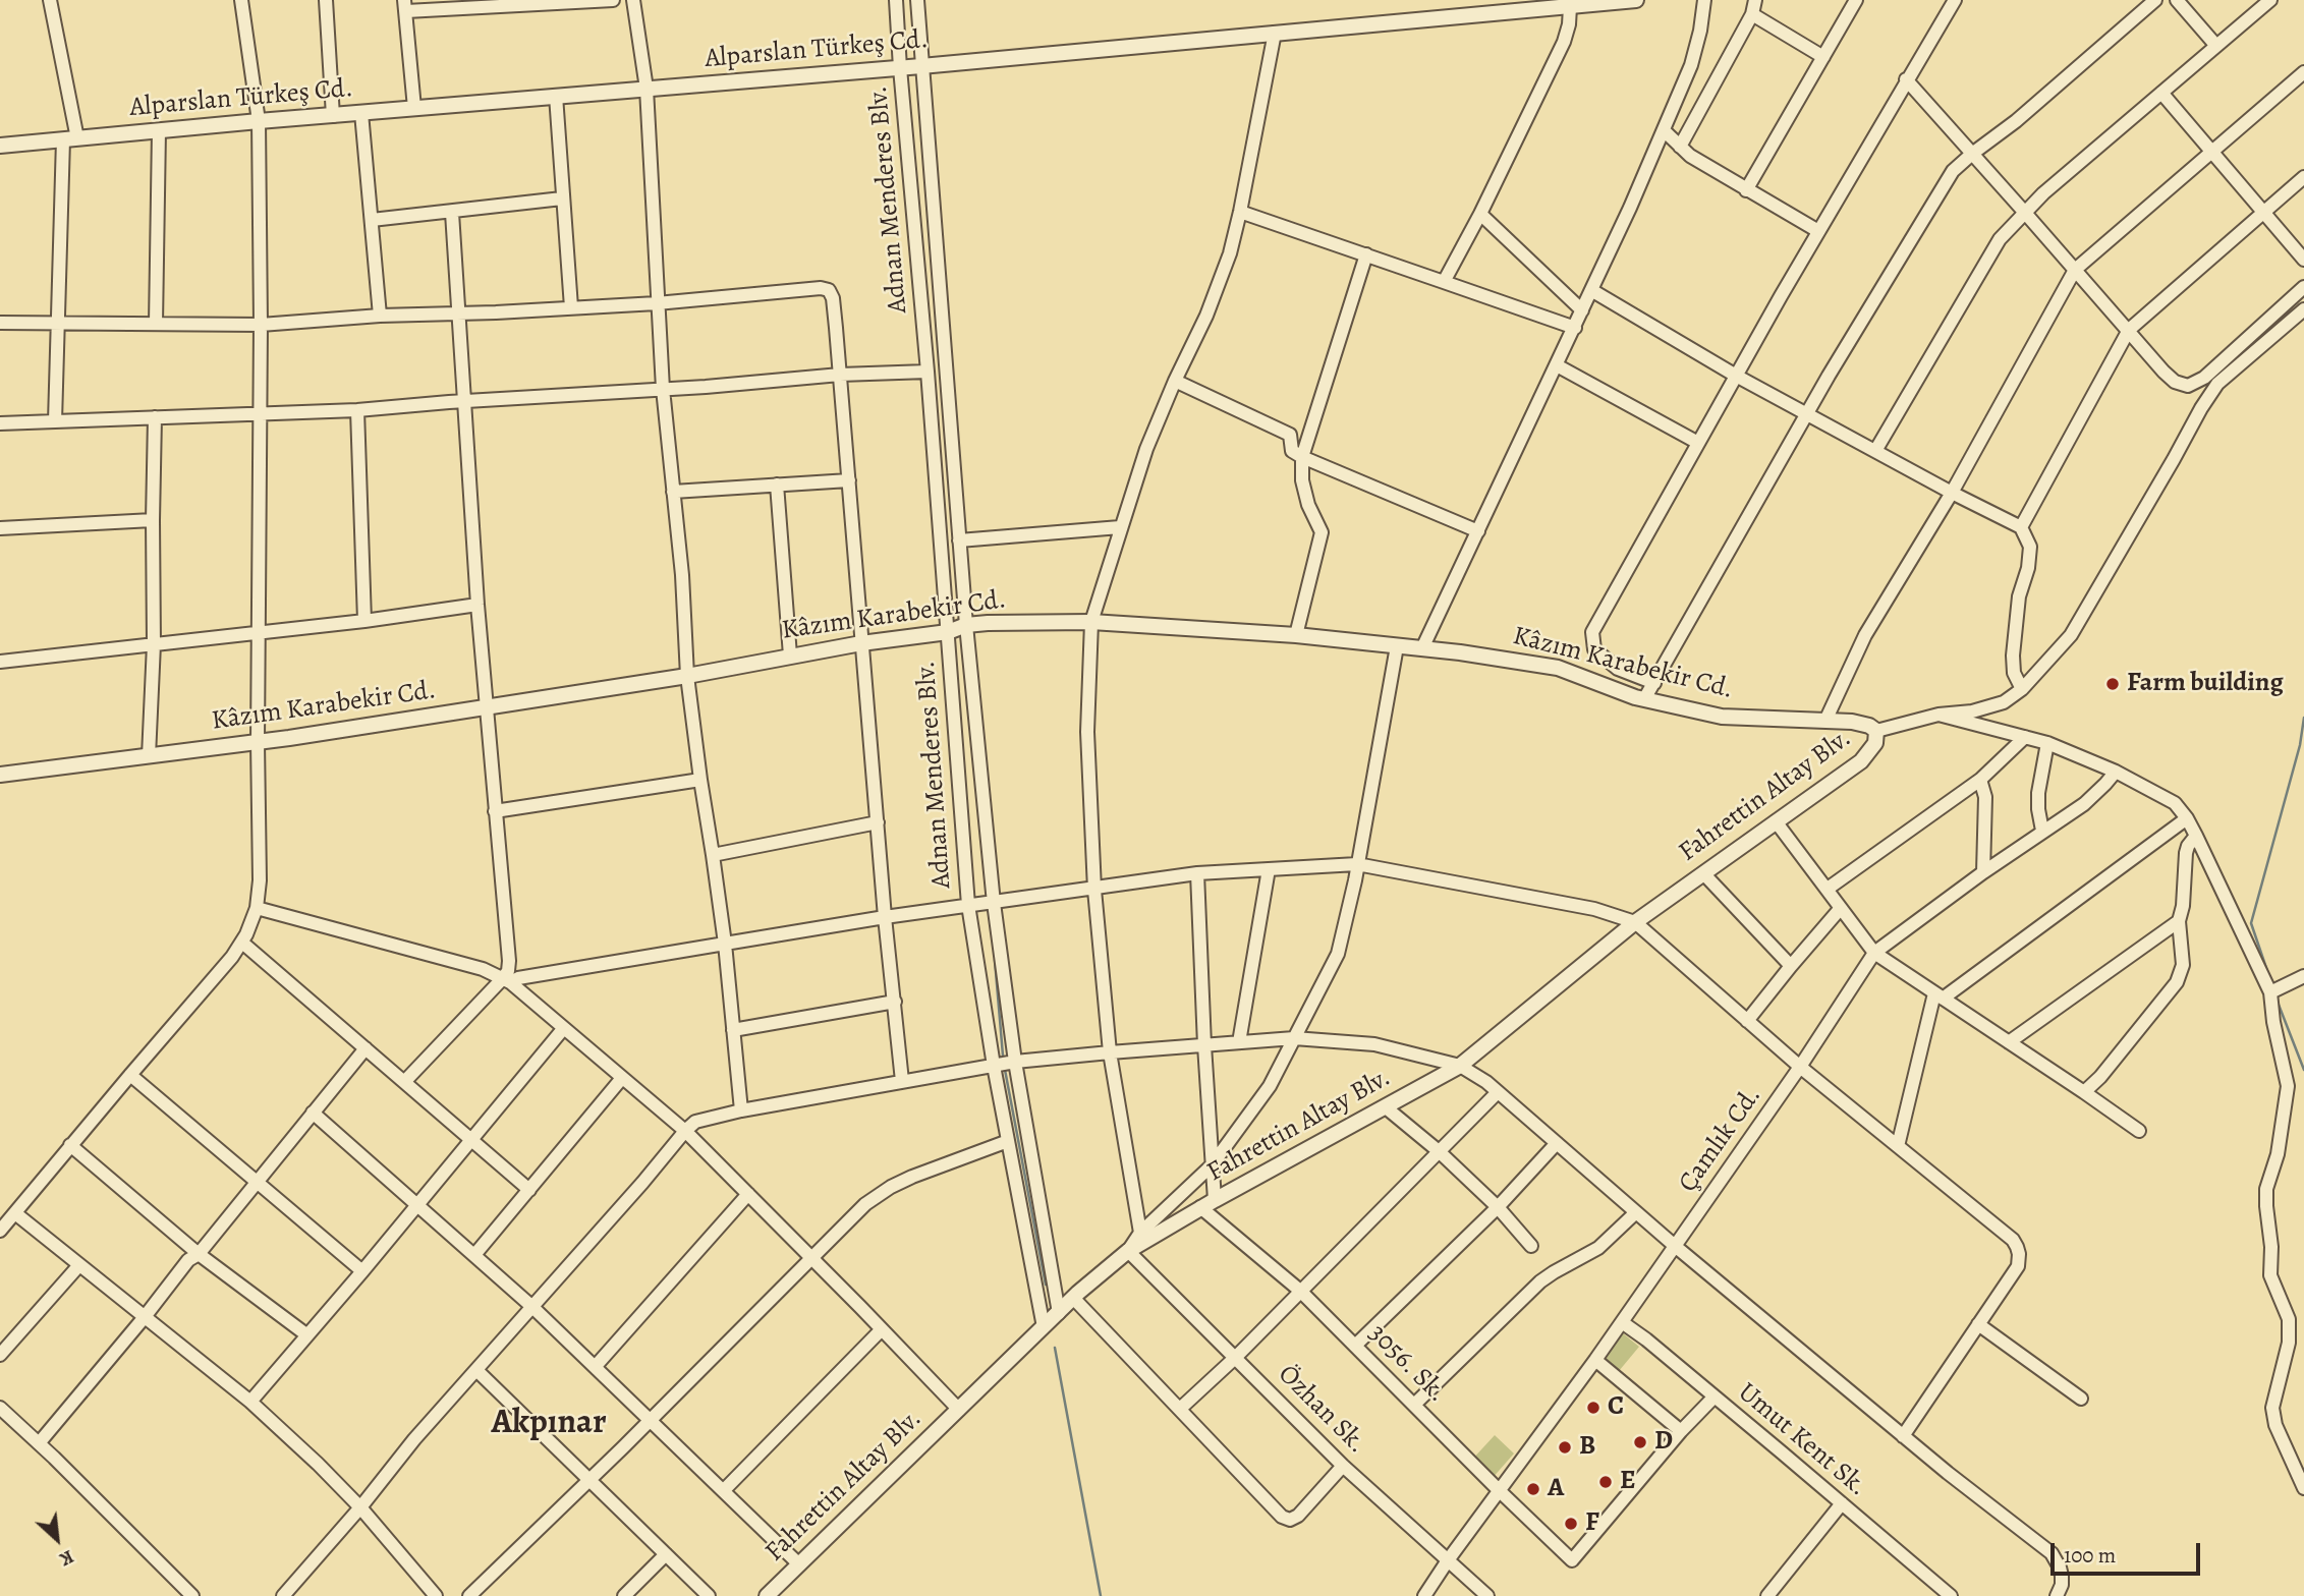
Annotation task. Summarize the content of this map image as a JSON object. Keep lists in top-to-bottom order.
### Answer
{
  "streets": {
    "street": [
      "Alparslan Türkeş Cd.",
      "Adnan Menderes Blv.",
      "Kâzım Karabekir Cd.",
      "Fahrettin Altay Blv.",
      "Çamlık Cd.",
      "3056. Sk.",
      "Özhan Sk.",
      "Umut Kent Sk."
    ]
  },
  "crossings": [
    ["Alparslan Türkeş Cd.", "Adnan Menderes Blv."],
    ["Adnan Menderes Blv.", "Kâzım Karabekir Cd."],
    ["Adnan Menderes Blv.", "Fahrettin Altay Blv."],
    ["Kâzım Karabekir Cd.", "Fahrettin Altay Blv."],
    ["Fahrettin Altay Blv.", "3056. Sk."],
    ["Fahrettin Altay Blv.", "Özhan Sk."],
    ["Çamlık Cd.", "3056. Sk."],
    ["Çamlık Cd.", "Özhan Sk."],
    ["Çamlık Cd.", "Umut Kent Sk."]
  ],
  "districts": ["Akpınar"],
  "places": [
    "Farm building",
    "C",
    "D",
    "B",
    "E",
    "A",
    "F"
  ],
  "scale_bar": "100 m",
  "north": "bottom right"
}
